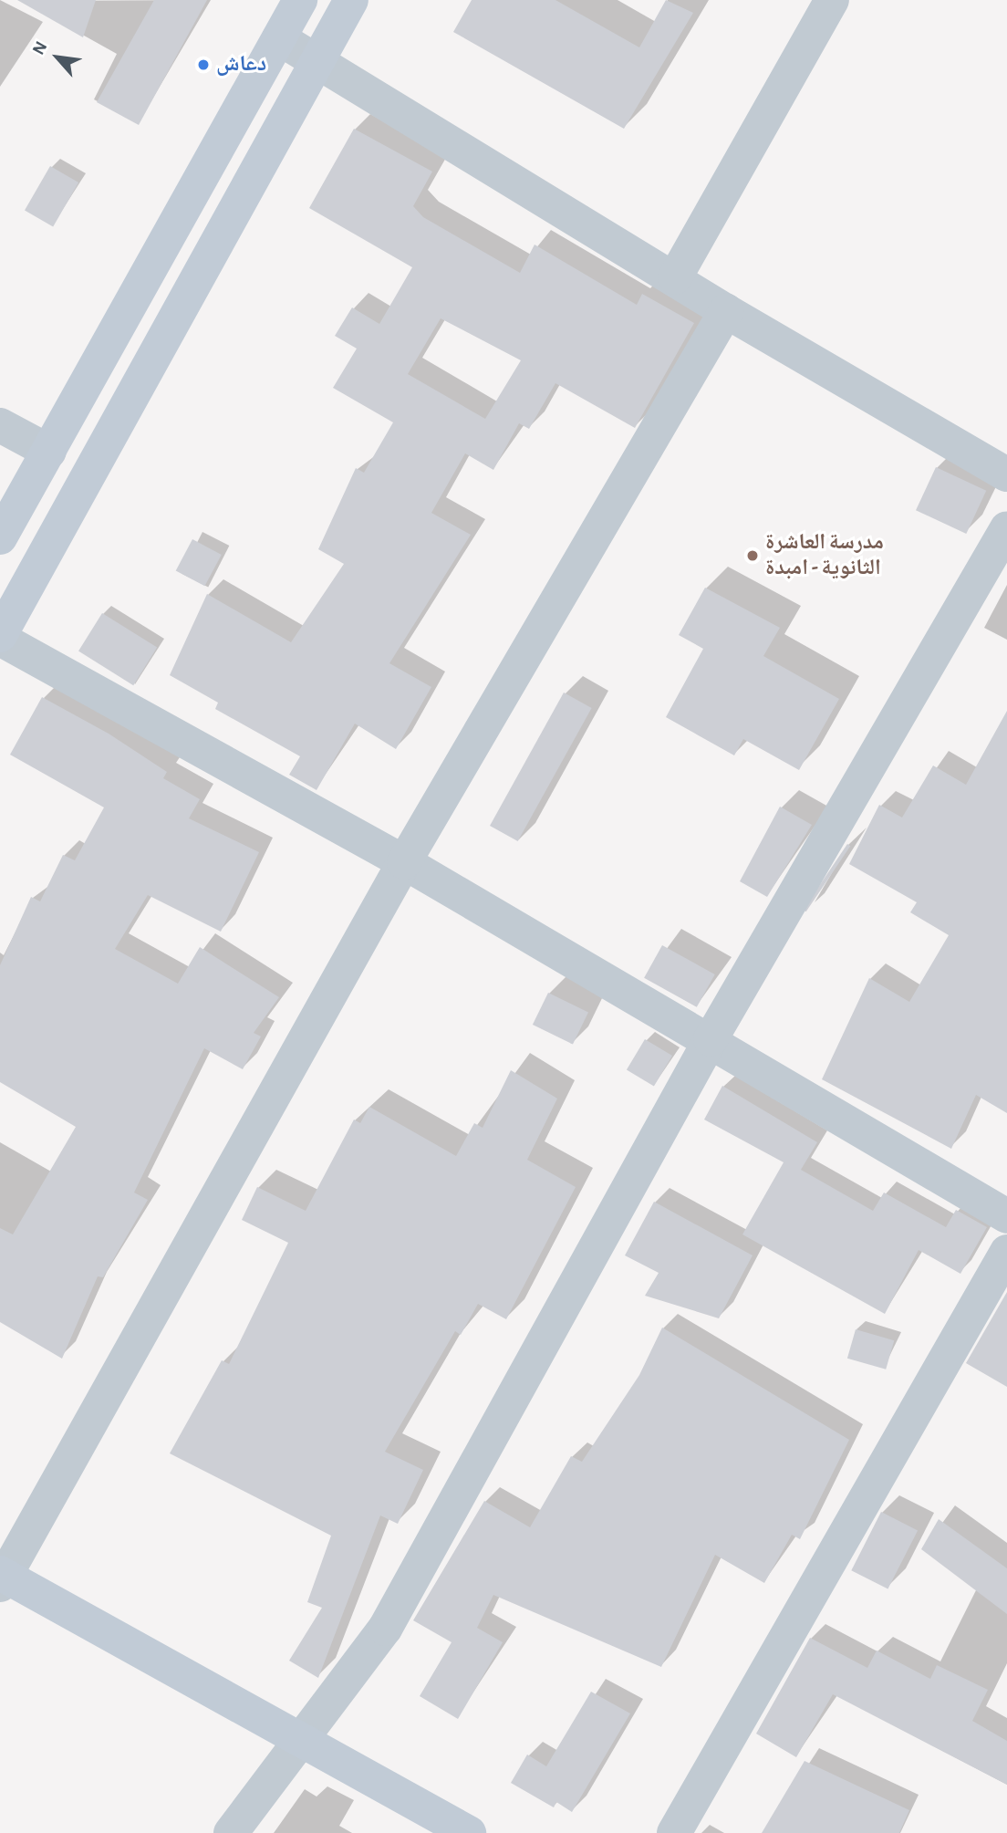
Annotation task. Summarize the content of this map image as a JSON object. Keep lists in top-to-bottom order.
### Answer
{
  "places": ["دعاش", "مدرسة العاشرة الثانوية - امبدة"],
  "north": "top left"
}
